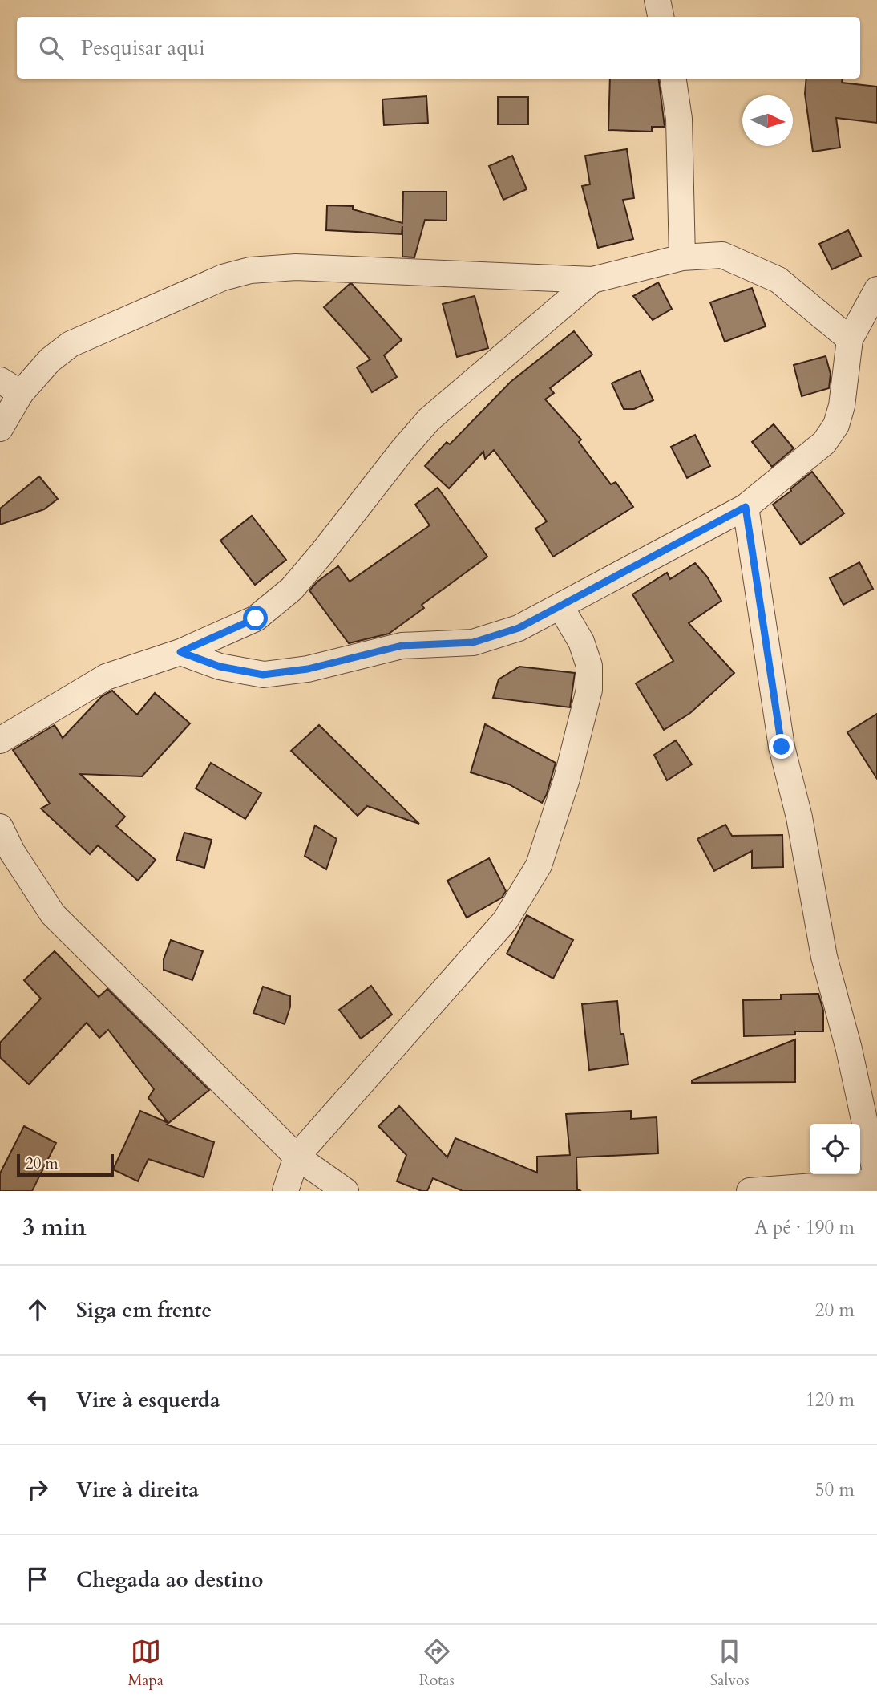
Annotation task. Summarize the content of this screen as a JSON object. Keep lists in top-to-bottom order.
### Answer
{
  "scale_bar": "20 m",
  "north": "right",
  "page": {
    "search": "Pesquisar aqui",
    "scale": "20 m",
    "heading": ["3 min", "A pé · 190 m"],
    "list": [
      ["Siga em frente", "20 m"],
      ["Vire à esquerda", "120 m"],
      ["Vire à direita", "50 m"],
      "Chegada ao destino"
    ],
    "nav": ["Mapa", "Rotas", "Salvos"]
  }
}
